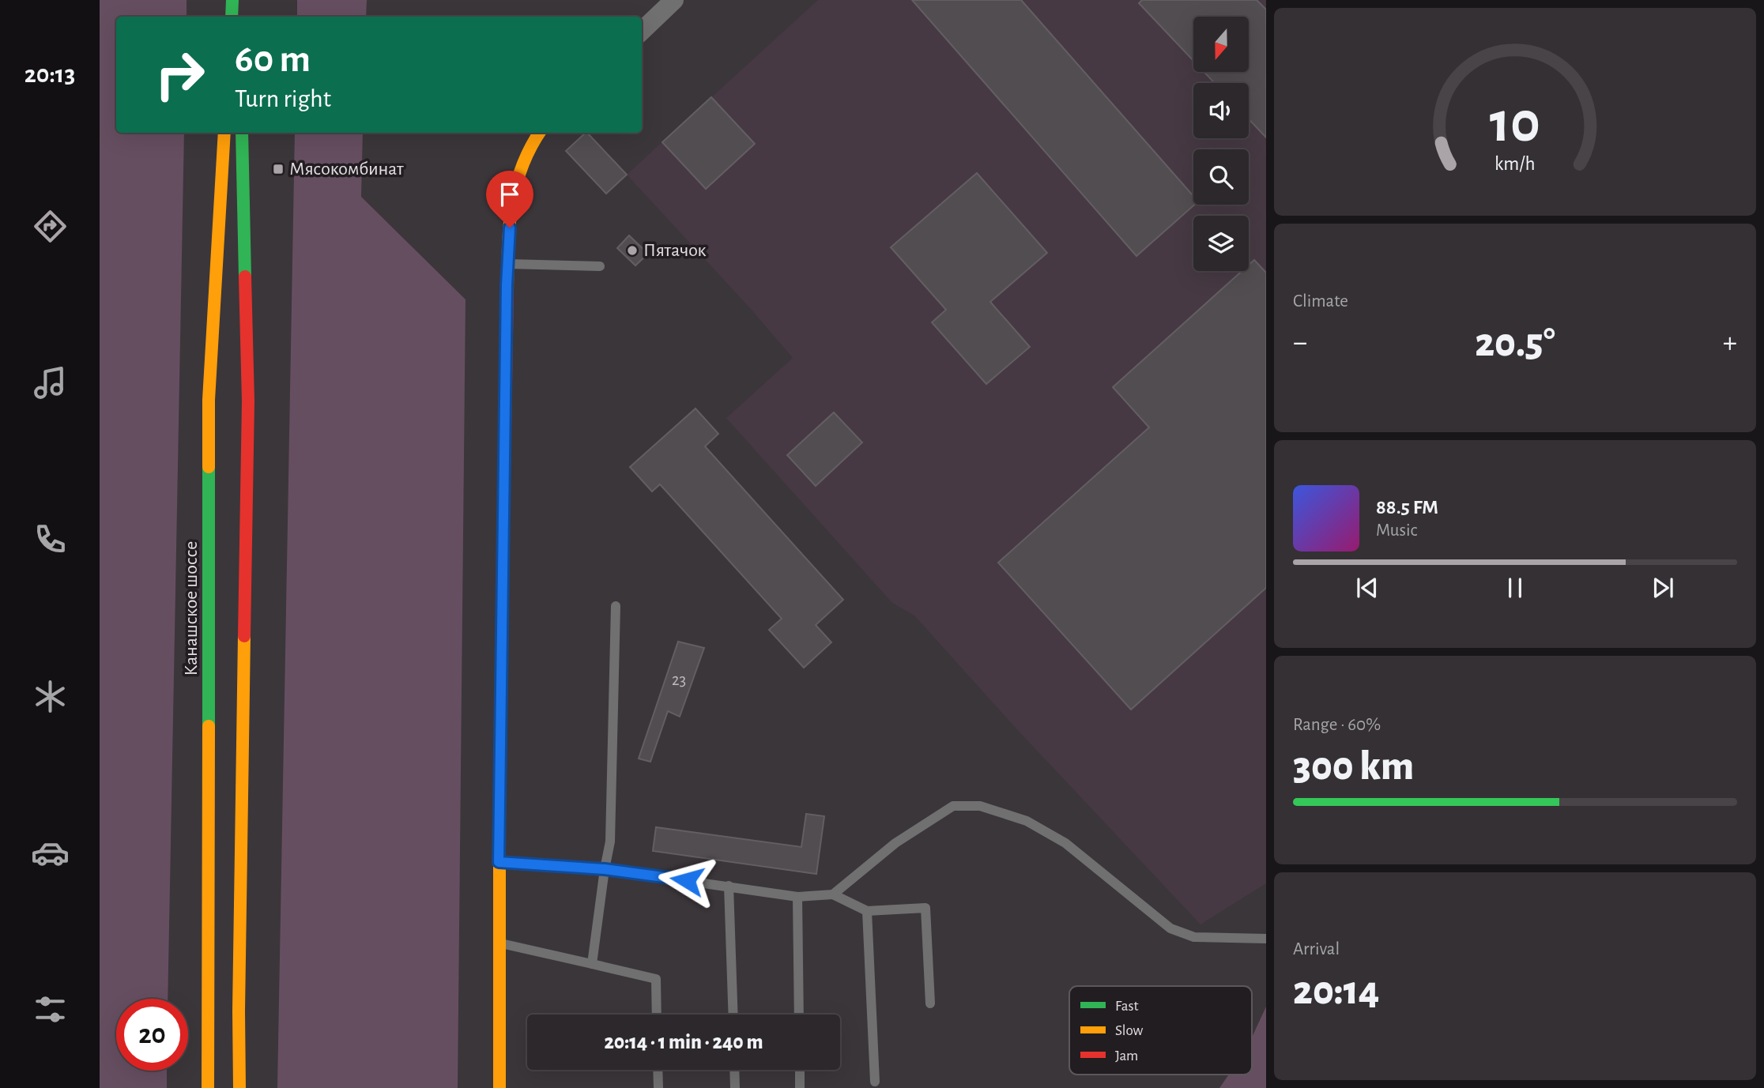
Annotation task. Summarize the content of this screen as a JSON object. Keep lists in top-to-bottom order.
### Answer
{
  "streets": {
    "main road": ["Канашское шоссе"]
  },
  "places": {
    "transit": ["Мясокомбинат"],
    "other": ["Пятачок"]
  },
  "house_numbers": ["23"],
  "legend": ["Fast", "Slow", "Jam"],
  "north": "bottom",
  "page": {
    "tabs": "20:13",
    "turn": ["60 m", "Turn right"],
    "tile": [
      "Climate",
      ["Range · 60%", "300 km"],
      ["Arrival", "20:14"]
    ],
    "heat": ["−", "20.5°", "+"],
    "song": ["88.5 FM", "Music"],
    "limit": "20",
    "trip": "20:14 · 1 min · 240 m",
    "gauge": ["10", "km/h"]
  }
}
